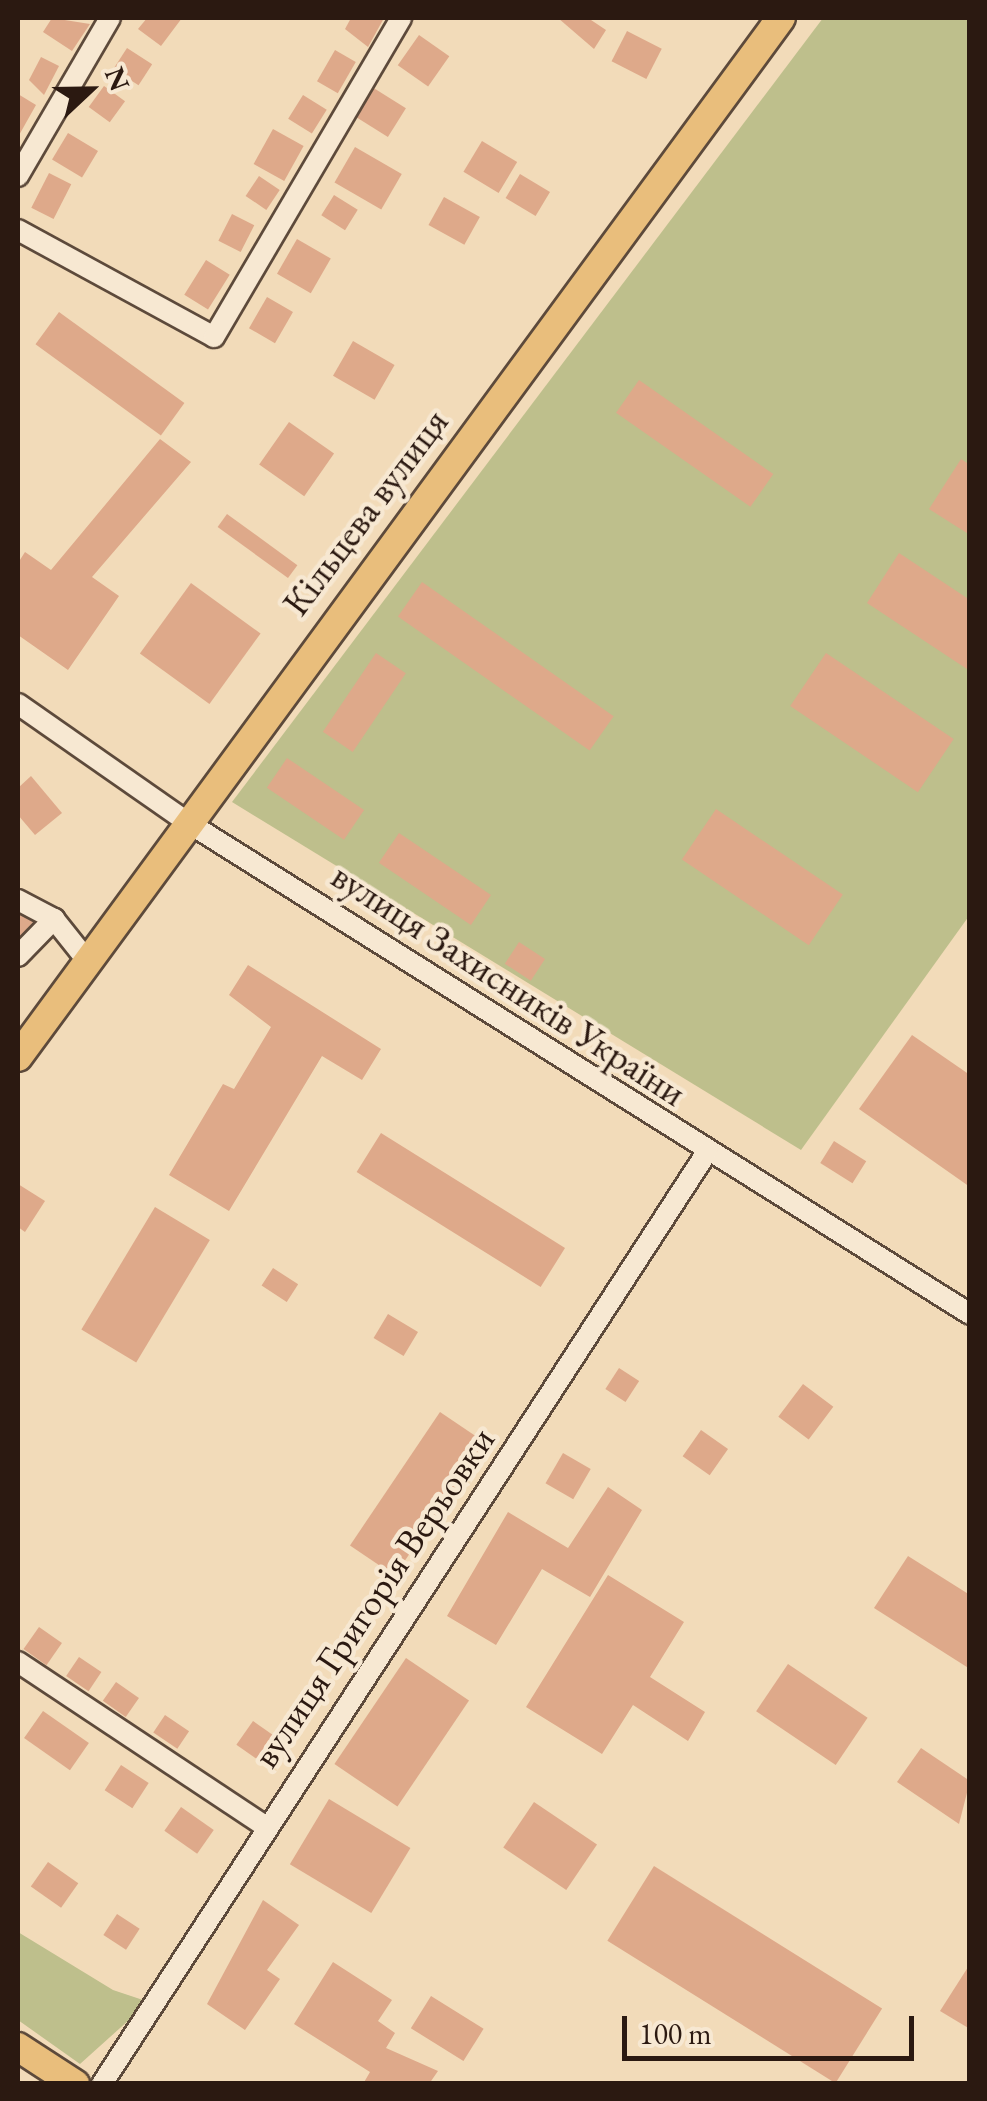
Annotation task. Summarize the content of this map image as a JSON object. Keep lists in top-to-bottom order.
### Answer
{
  "streets": {
    "main road": ["Кільцева вулиця"],
    "street": ["вулиця Захисників України", "вулиця Григорія Верьовки"]
  },
  "crossings": [
    ["Кільцева вулиця", "вулиця Захисників України"],
    ["вулиця Захисників України", "вулиця Григорія Верьовки"]
  ],
  "scale_bar": "100 m",
  "north": "right"
}
